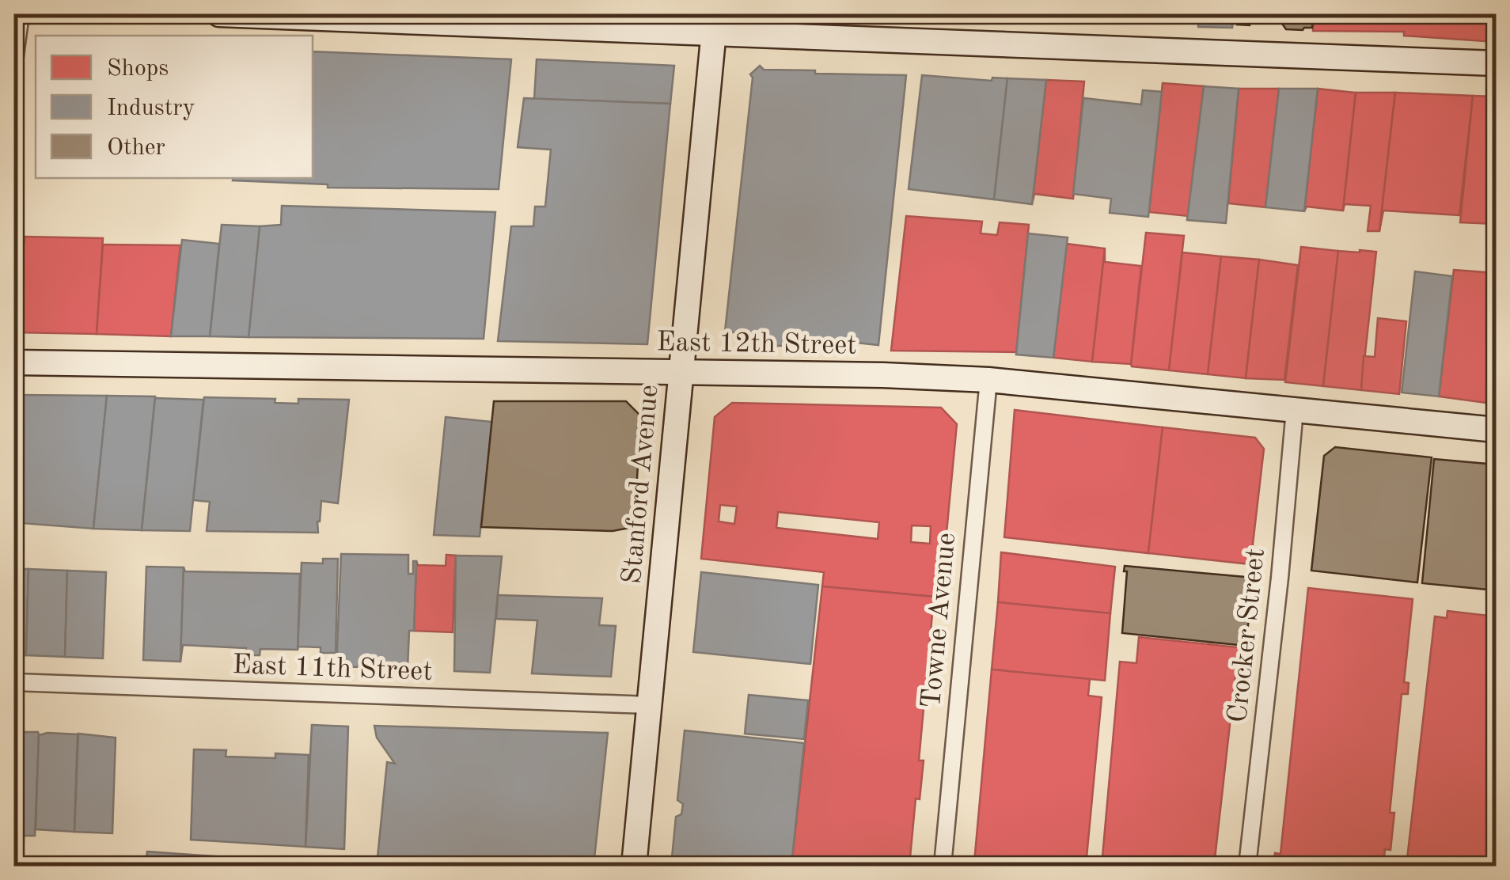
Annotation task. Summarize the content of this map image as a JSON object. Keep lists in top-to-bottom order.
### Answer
{
  "streets": {
    "street": [
      "East 12th Street",
      "Stanford Avenue",
      "Towne Avenue",
      "Crocker Street",
      "East 11th Street"
    ]
  },
  "crossings": [
    ["East 12th Street", "Stanford Avenue"],
    ["East 12th Street", "Towne Avenue"],
    ["East 12th Street", "Crocker Street"],
    ["Stanford Avenue", "East 11th Street"]
  ],
  "legend": ["Shops", "Industry", "Other"]
}
